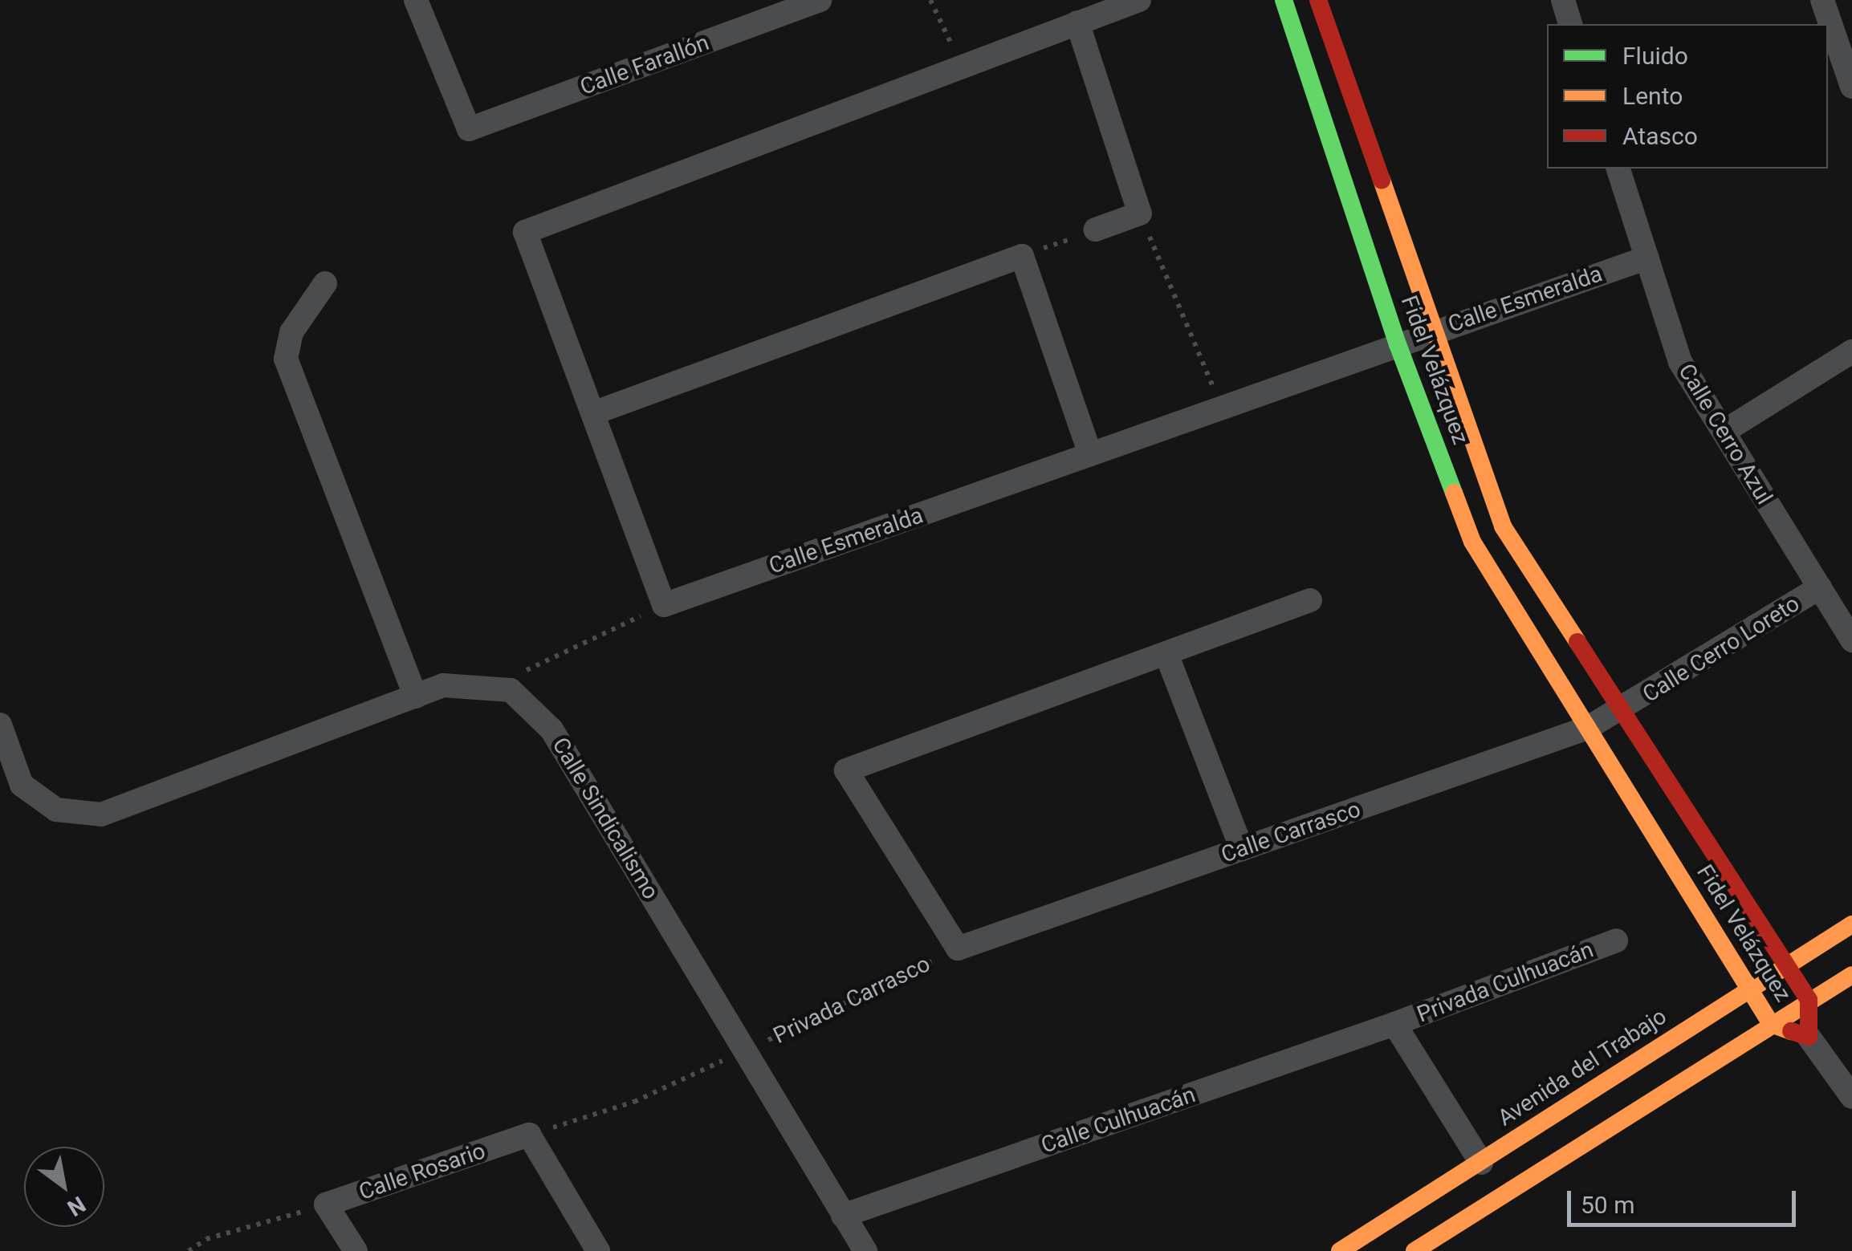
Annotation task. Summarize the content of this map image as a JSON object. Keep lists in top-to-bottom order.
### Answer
{
  "streets": {
    "street": [
      "Calle Farallón",
      "Calle Esmeralda",
      "Fidel Velázquez",
      "Calle Cerro Azul",
      "Calle Cerro Loreto",
      "Calle Sindicalismo",
      "Calle Carrasco",
      "Privada Culhuacán",
      "Avenida del Trabajo",
      "Calle Culhuacán",
      "Calle Rosario"
    ],
    "path": ["Privada Carrasco"]
  },
  "crossings": [
    ["Calle Esmeralda", "Fidel Velázquez"],
    ["Calle Esmeralda", "Calle Cerro Azul"],
    ["Fidel Velázquez", "Calle Cerro Loreto"],
    ["Fidel Velázquez", "Calle Carrasco"],
    ["Fidel Velázquez", "Avenida del Trabajo"],
    ["Calle Cerro Azul", "Calle Cerro Loreto"],
    ["Calle Cerro Loreto", "Calle Carrasco"],
    ["Calle Sindicalismo", "Privada Carrasco"],
    ["Calle Sindicalismo", "Calle Culhuacán"],
    ["Calle Carrasco", "Privada Carrasco"],
    ["Privada Culhuacán", "Calle Culhuacán"],
    ["Privada Carrasco", "Calle Rosario"]
  ],
  "legend": ["Fluido", "Lento", "Atasco"],
  "scale_bar": "50 m",
  "north": "bottom right"
}
